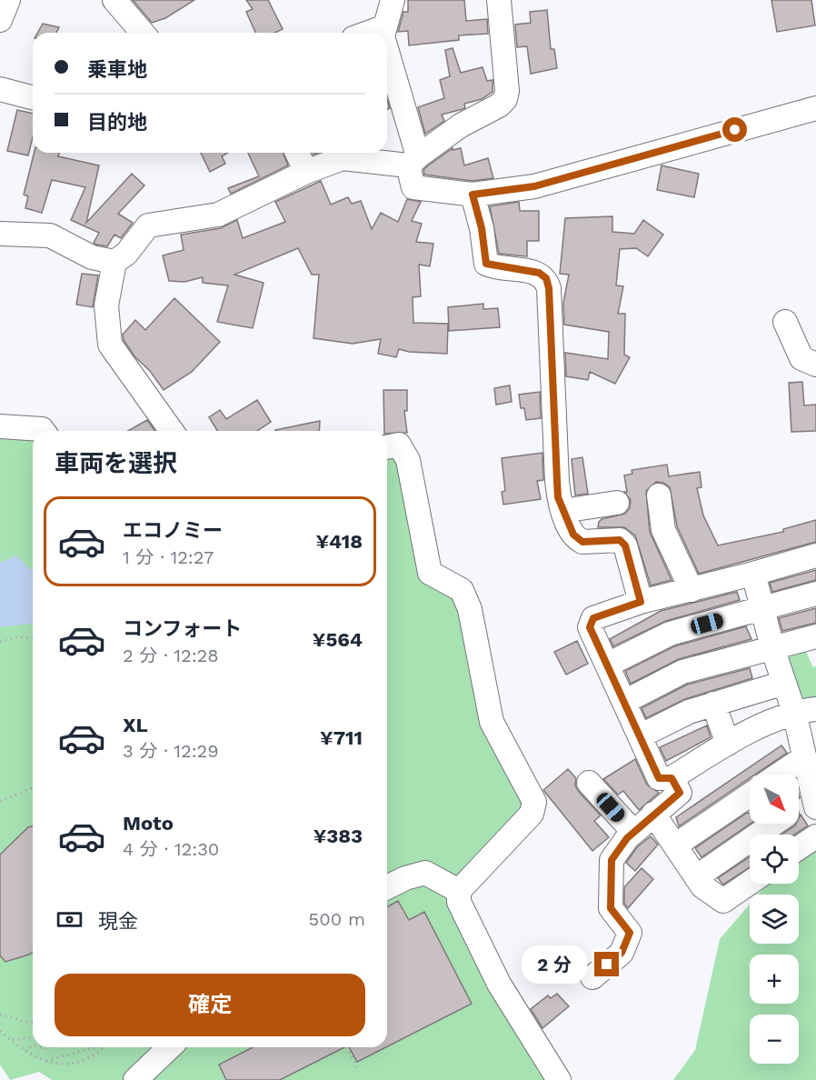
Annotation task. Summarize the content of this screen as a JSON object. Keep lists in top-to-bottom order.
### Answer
{
  "north": "bottom right",
  "page": {
    "banner": ["乗車地", "目的地"],
    "heading": "車両を選択",
    "list": [
      {
        "name": "エコノミー",
        "note": "1 分 · 12:27",
        "value": "¥418"
      },
      {
        "name": "コンフォート",
        "note": "2 分 · 12:28",
        "value": "¥564"
      },
      {
        "name": "XL",
        "note": "3 分 · 12:29",
        "value": "¥711"
      },
      {
        "name": "Moto",
        "note": "4 分 · 12:30",
        "value": "¥383"
      }
    ],
    "map_buttons": ["+", "−"],
    "pay": ["現金", "500 m"],
    "bubble": "2 分",
    "buttons": "確定"
  }
}
